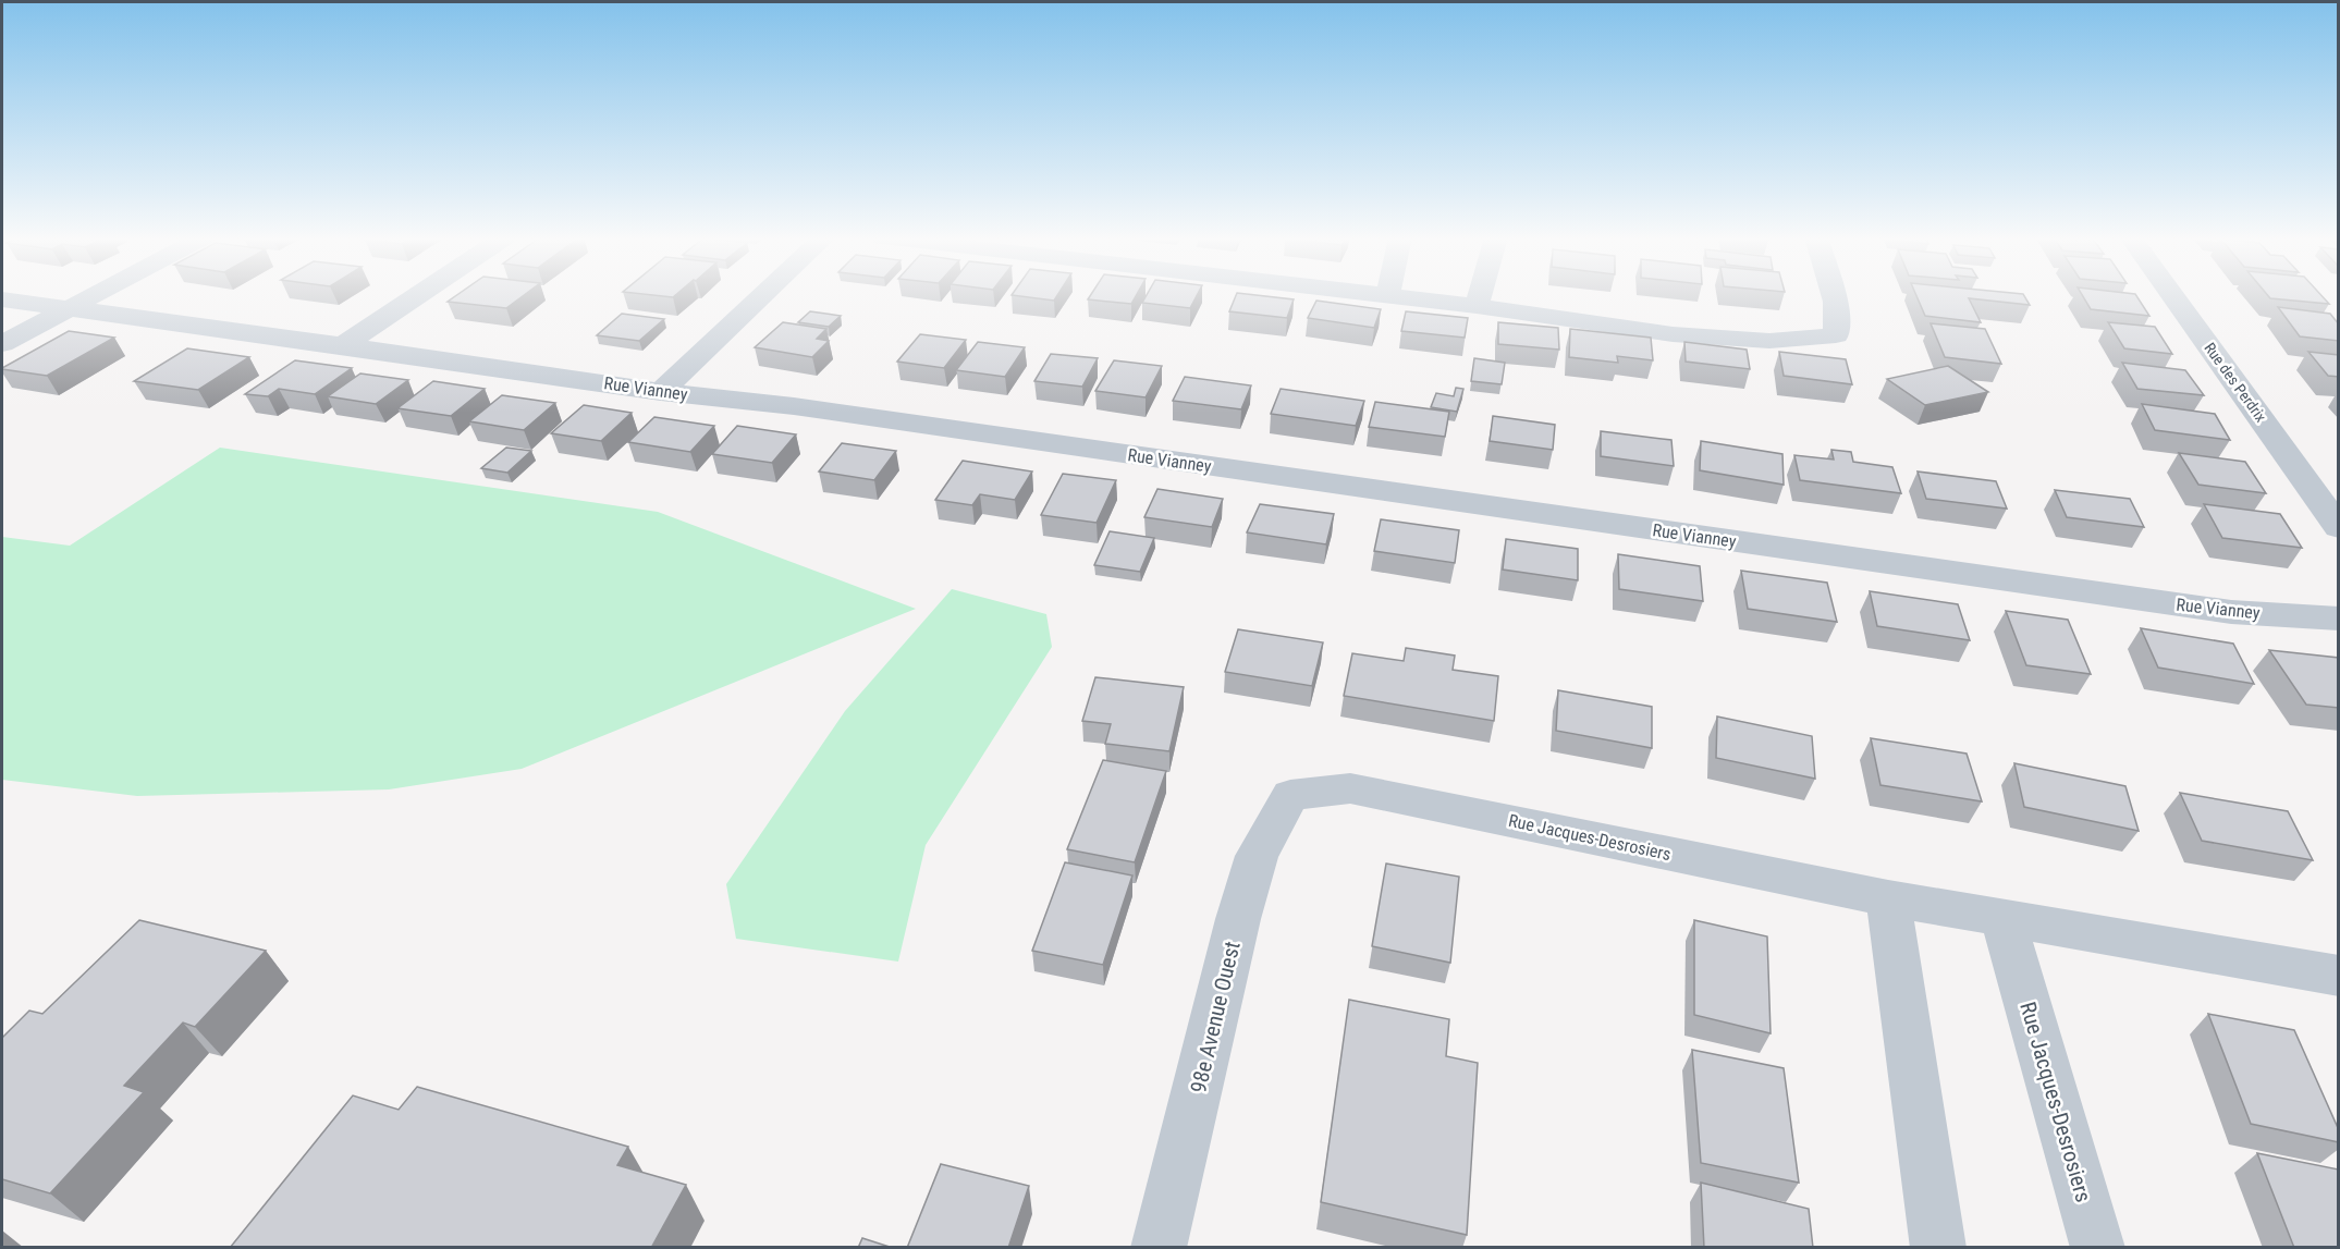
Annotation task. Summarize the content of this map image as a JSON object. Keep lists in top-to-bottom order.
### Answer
{
  "streets": {
    "street": [
      "Rue des Perdrix",
      "Rue Vianney",
      "Rue Jacques-Desrosiers",
      "98e Avenue Ouest"
    ]
  },
  "crossings": [
    ["Rue Jacques-Desrosiers", "98e Avenue Ouest"]
  ]
}
